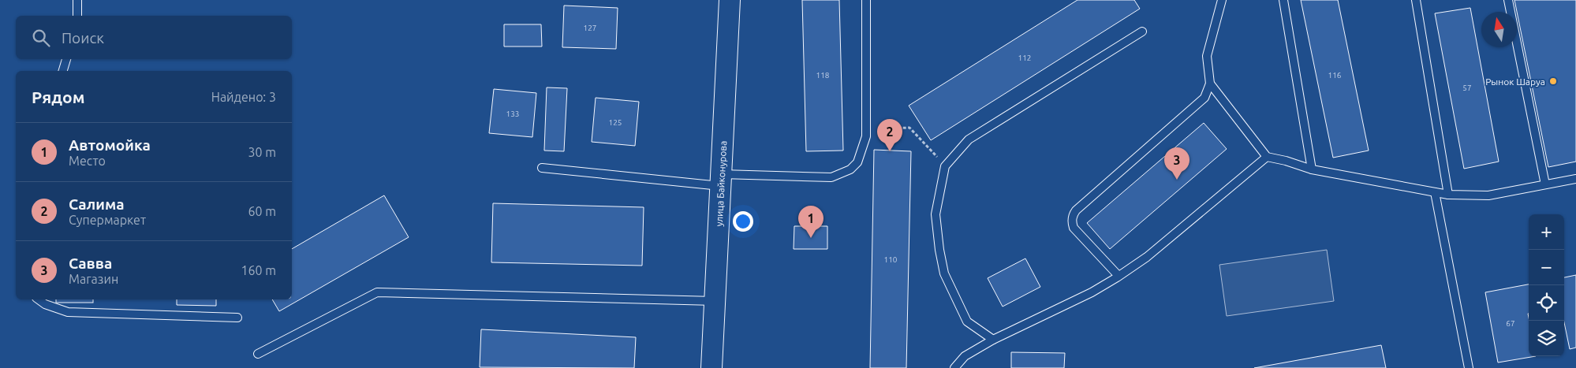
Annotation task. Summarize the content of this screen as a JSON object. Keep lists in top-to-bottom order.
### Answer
{
  "streets": {
    "street": ["улица Байконурова"]
  },
  "places": ["Рынок Шаруа"],
  "house_numbers": [
    "127",
    "112",
    "118",
    "116",
    "57",
    "133",
    "125",
    "110",
    "67"
  ],
  "north": "top",
  "page": {
    "search": "Поиск",
    "heading": ["Рядом", "Найдено: 3"],
    "pins": ["2", "3", "1"],
    "list": [
      {
        "mark": "1",
        "name": "Автомойка",
        "note": "Место",
        "value": "30 m"
      },
      {
        "mark": "2",
        "name": "Салима",
        "note": "Супермаркет",
        "value": "60 m"
      },
      {
        "mark": "3",
        "name": "Савва",
        "note": "Магазин",
        "value": "160 m"
      }
    ],
    "map_buttons": ["+", "−"]
  }
}
